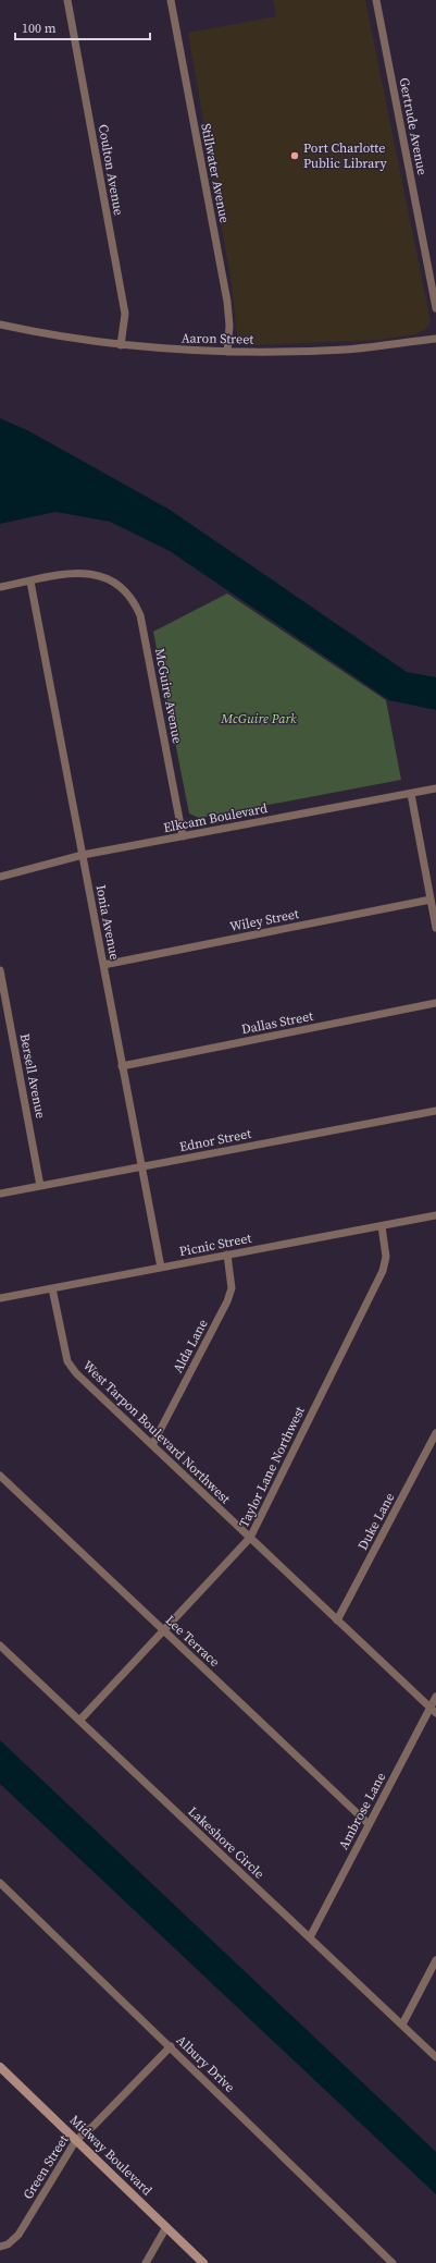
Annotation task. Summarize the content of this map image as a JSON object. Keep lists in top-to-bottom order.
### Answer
{
  "streets": {
    "street": [
      "Gertrude Avenue",
      "Coulton Avenue",
      "Stillwater Avenue",
      "Aaron Street",
      "McGuire Avenue",
      "Elkcam Boulevard",
      "Wiley Street",
      "Ionia Avenue",
      "Dallas Street",
      "Bersell Avenue",
      "Ednor Street",
      "Picnic Street",
      "Alda Lane",
      "West Tarpon Boulevard Northwest",
      "Taylor Lane Northwest",
      "Duke Lane",
      "Lee Terrace",
      "Ambrose Lane",
      "Lakeshore Circle",
      "Albury Drive",
      "Midway Boulevard",
      "Green Street"
    ]
  },
  "crossings": [
    ["Coulton Avenue", "Aaron Street"],
    ["Stillwater Avenue", "Aaron Street"],
    ["McGuire Avenue", "Elkcam Boulevard"],
    ["McGuire Avenue", "Ionia Avenue"],
    ["Elkcam Boulevard", "Ionia Avenue"],
    ["Wiley Street", "Ionia Avenue"],
    ["Ionia Avenue", "Dallas Street"],
    ["Ionia Avenue", "Ednor Street"],
    ["Ionia Avenue", "Picnic Street"],
    ["Bersell Avenue", "Ednor Street"],
    ["Picnic Street", "Alda Lane"],
    ["Picnic Street", "West Tarpon Boulevard Northwest"],
    ["Picnic Street", "Taylor Lane Northwest"],
    ["Alda Lane", "West Tarpon Boulevard Northwest"],
    ["West Tarpon Boulevard Northwest", "Taylor Lane Northwest"],
    ["West Tarpon Boulevard Northwest", "Duke Lane"],
    ["West Tarpon Boulevard Northwest", "Ambrose Lane"],
    ["Taylor Lane Northwest", "Lee Terrace"],
    ["Taylor Lane Northwest", "Lakeshore Circle"],
    ["Lee Terrace", "Ambrose Lane"],
    ["Ambrose Lane", "Lakeshore Circle"],
    ["Albury Drive", "Green Street"],
    ["Midway Boulevard", "Green Street"]
  ],
  "parks": ["McGuire Park"],
  "places": ["Port Charlotte Public Library"],
  "scale_bar": "100 m"
}
